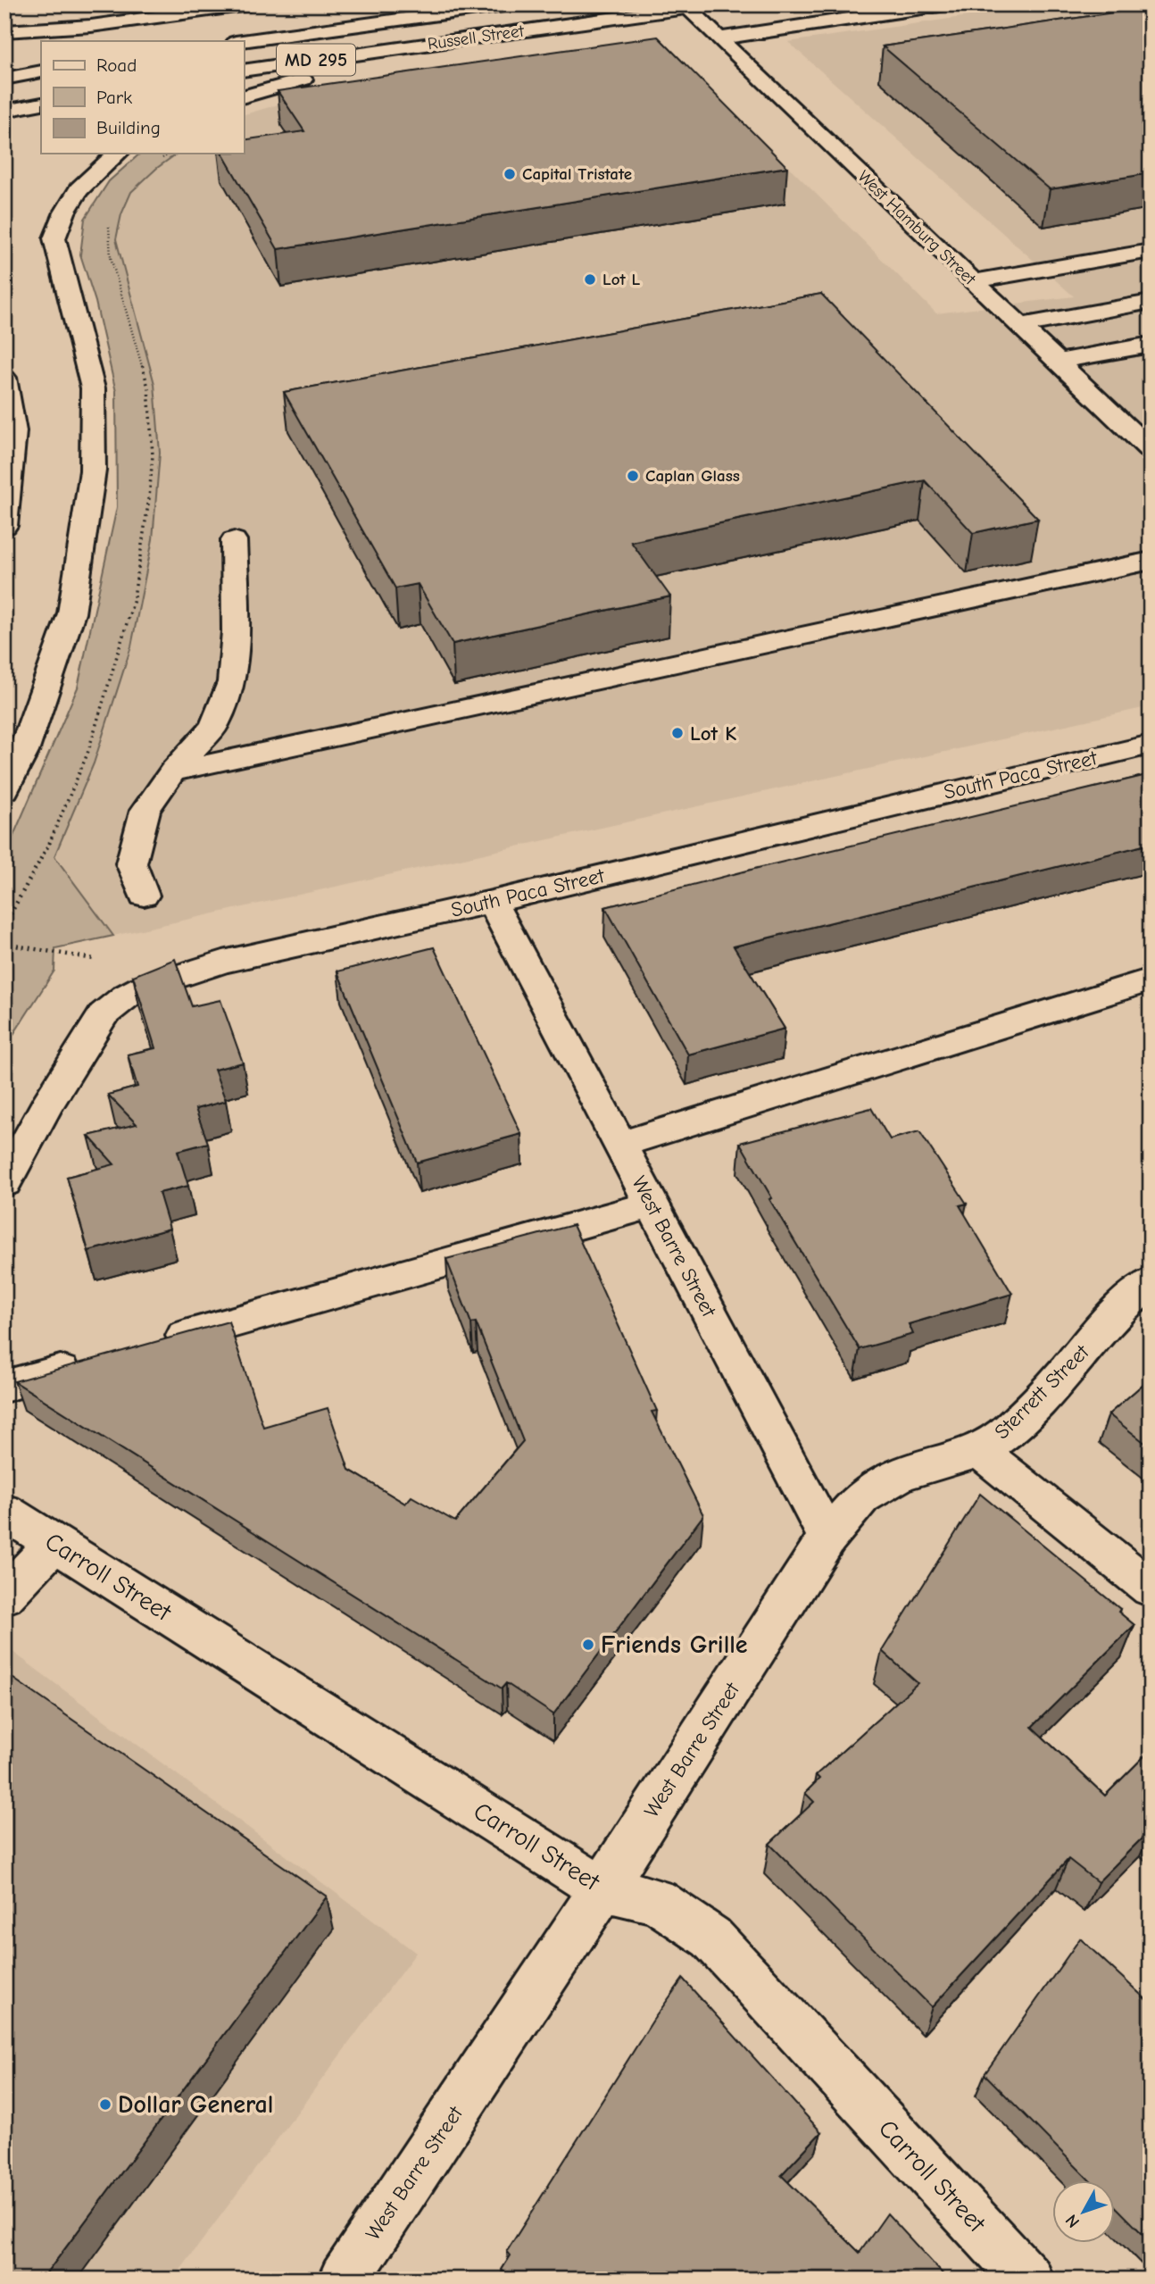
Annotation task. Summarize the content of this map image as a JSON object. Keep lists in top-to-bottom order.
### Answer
{
  "streets": {
    "main road": [
      "Russell Street",
      "MD 295",
      "West Hamburg Street",
      "South Paca Street",
      "West Barre Street",
      "Sterrett Street",
      "Carroll Street"
    ]
  },
  "crossings": [
    ["Russell Street", "West Hamburg Street"],
    ["South Paca Street", "West Barre Street"],
    ["West Barre Street", "Sterrett Street"],
    ["West Barre Street", "Carroll Street"]
  ],
  "places": [
    "Capital Tristate",
    "Lot L",
    "Caplan Glass",
    "Lot K",
    "Friends Grille",
    "Dollar General"
  ],
  "legend": ["Road", "Park", "Building"],
  "north": "bottom left"
}
